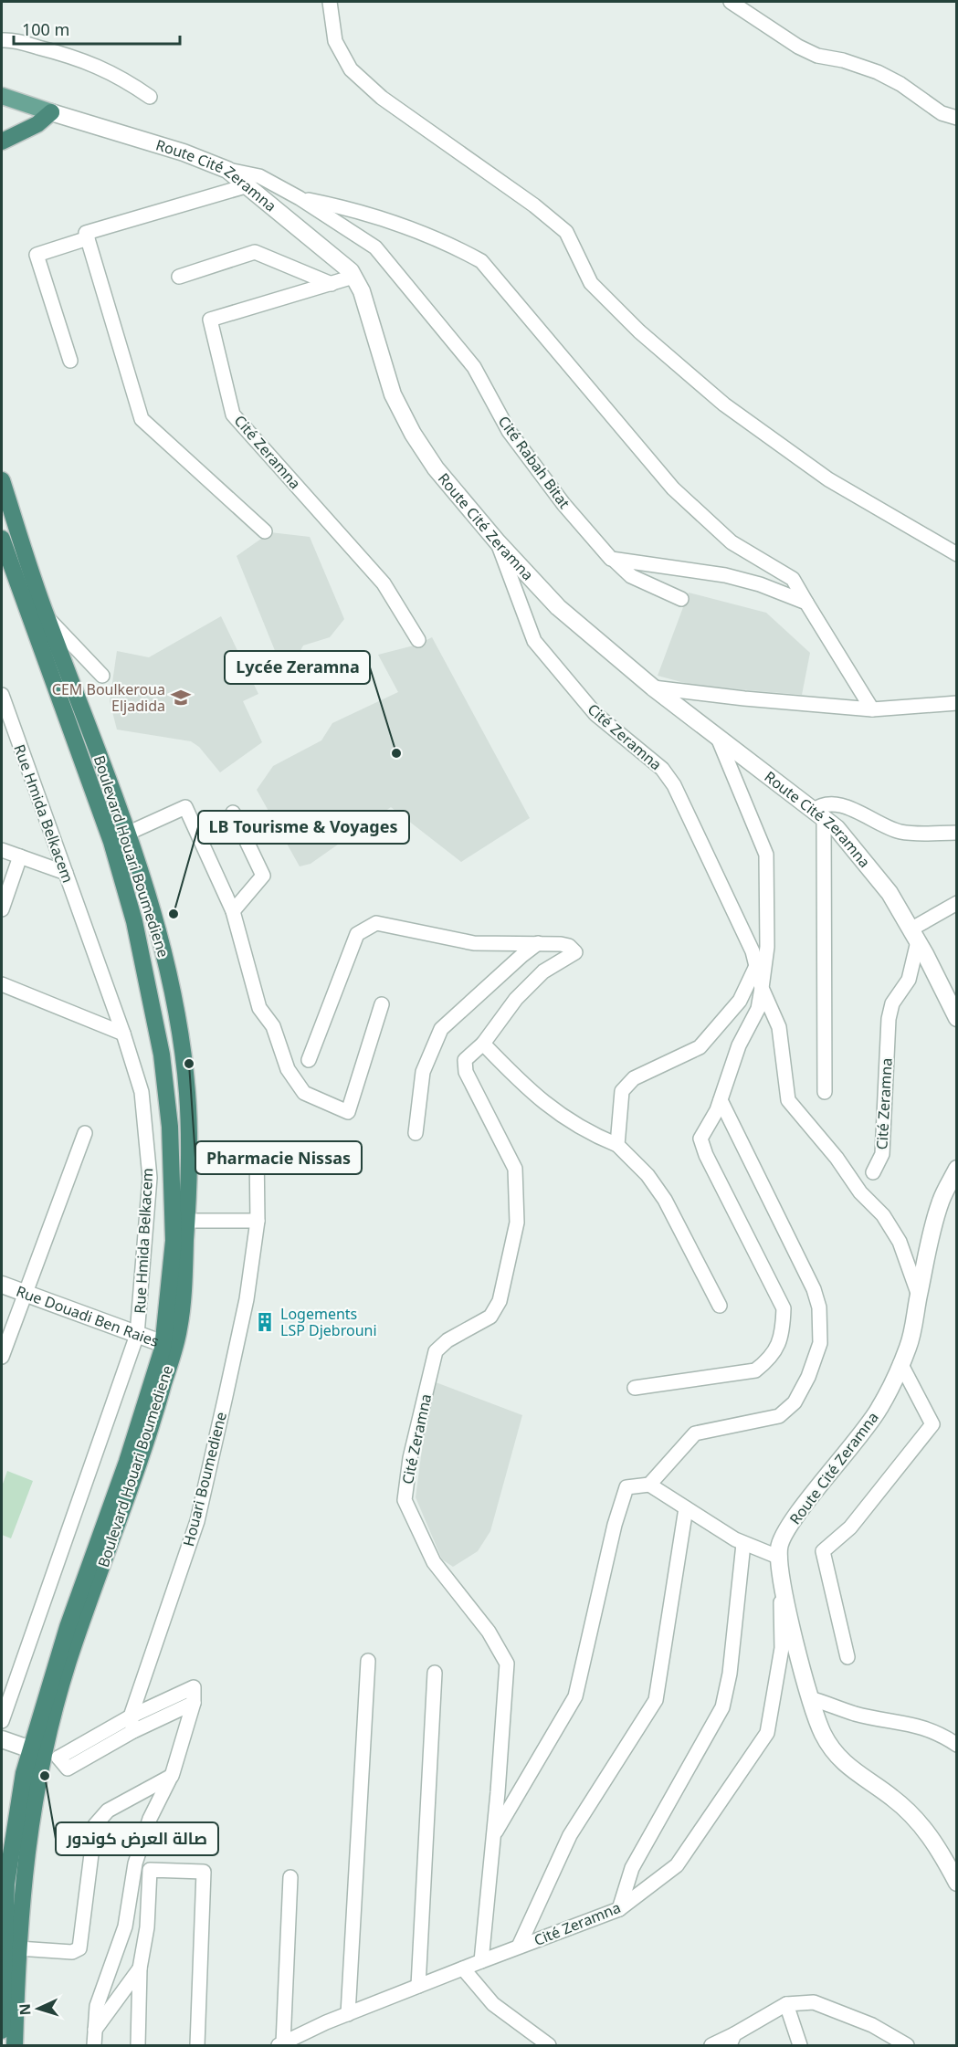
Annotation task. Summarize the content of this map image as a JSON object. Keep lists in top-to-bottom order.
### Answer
{
  "streets": {
    "highway": ["Boulevard Houari Boumediene"],
    "main road": ["Route Cité Zeramna"],
    "street": [
      "Cité Zeramna",
      "Cité Rabah Bitat",
      "Rue Hmida Belkacem",
      "Rue Douadi Ben Raies",
      "Houari Boumediene"
    ]
  },
  "crossings": [
    ["Route Cité Zeramna", "Cité Zeramna"],
    ["Route Cité Zeramna", "Cité Rabah Bitat"],
    ["Rue Hmida Belkacem", "Rue Douadi Ben Raies"],
    ["Boulevard Houari Boumediene", "Rue Douadi Ben Raies"]
  ],
  "places": {
    "school or university": ["CEM Boulkeroua Eljadida"],
    "other": [
      "Lycée Zeramna",
      "LB Tourisme & Voyages",
      "Pharmacie Nissas",
      "صالة العرض كوندور"
    ],
    "building": ["Logements LSP Djebrouni"]
  },
  "scale_bar": "100 m",
  "north": "left"
}
